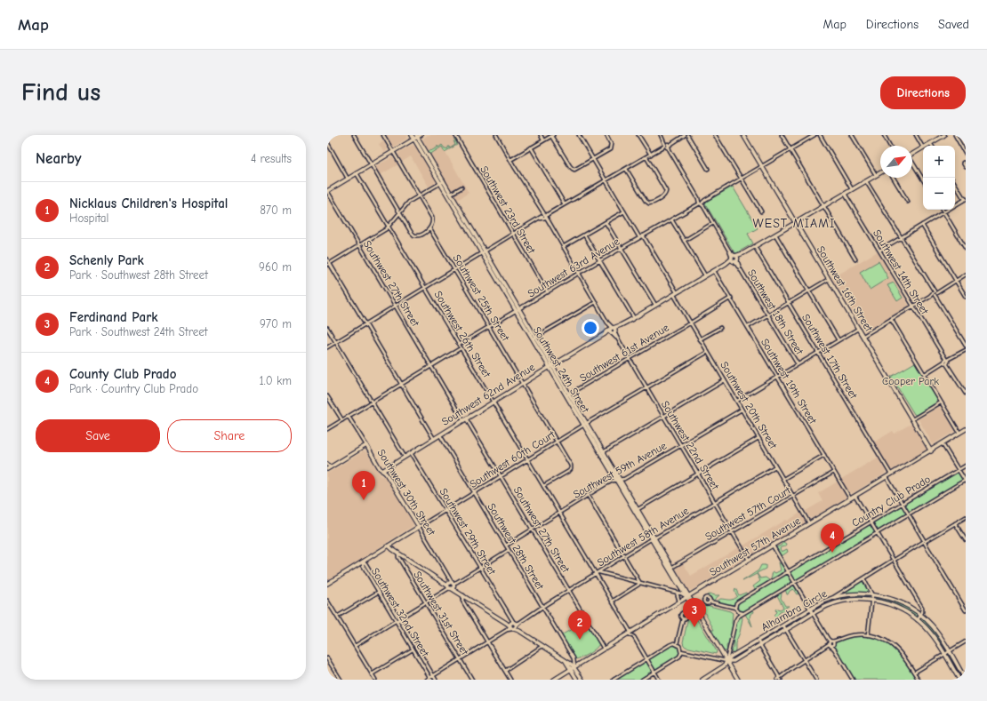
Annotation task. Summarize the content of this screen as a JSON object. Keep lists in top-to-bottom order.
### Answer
{
  "streets": {
    "street": [
      "Southwest 23rd Street",
      "Southwest 63rd Avenue",
      "Southwest 14th Street",
      "Southwest 27th Street",
      "Southwest 16th Street",
      "Southwest 25th Street",
      "Southwest 18th Street",
      "Southwest 26th Street",
      "Southwest 61st Avenue",
      "Southwest 17th Street",
      "Southwest 24th Street",
      "Southwest 19th Street",
      "Southwest 62nd Avenue",
      "Southwest 20th Street",
      "Southwest 22nd Street",
      "Southwest 60th Court",
      "Southwest 59th Avenue",
      "Southwest 30th Street",
      "Country Club Prado",
      "Southwest 57th Court",
      "Southwest 29th Street",
      "Southwest 58th Avenue",
      "Southwest 28th Street",
      "Southwest 57th Avenue",
      "Alhambra Circle",
      "Southwest 32nd Street",
      "Southwest 31st Street"
    ]
  },
  "crossings": [
    ["Southwest 23rd Street", "Southwest 63rd Avenue"],
    ["Southwest 63rd Avenue", "Southwest 25th Street"],
    ["Southwest 63rd Avenue", "Southwest 18th Street"],
    ["Southwest 63rd Avenue", "Southwest 26th Street"],
    ["Southwest 63rd Avenue", "Southwest 24th Street"],
    ["Southwest 63rd Avenue", "Southwest 20th Street"],
    ["Southwest 63rd Avenue", "Southwest 22nd Street"],
    ["Southwest 14th Street", "Southwest 62nd Avenue"],
    ["Southwest 27th Street", "Southwest 62nd Avenue"],
    ["Southwest 27th Street", "Southwest 60th Court"],
    ["Southwest 27th Street", "Southwest 59th Avenue"],
    ["Southwest 27th Street", "Southwest 58th Avenue"],
    ["Southwest 27th Street", "Southwest 57th Avenue"],
    ["Southwest 16th Street", "Southwest 62nd Avenue"],
    ["Southwest 16th Street", "Southwest 57th Avenue"],
    ["Southwest 25th Street", "Southwest 26th Street"],
    ["Southwest 25th Street", "Southwest 62nd Avenue"],
    ["Southwest 25th Street", "Southwest 60th Court"],
    ["Southwest 18th Street", "Southwest 62nd Avenue"],
    ["Southwest 26th Street", "Southwest 62nd Avenue"],
    ["Southwest 26th Street", "Southwest 60th Court"],
    ["Southwest 26th Street", "Southwest 59th Avenue"],
    ["Southwest 26th Street", "Southwest 58th Avenue"],
    ["Southwest 26th Street", "Southwest 57th Avenue"],
    ["Southwest 61st Avenue", "Southwest 24th Street"],
    ["Southwest 61st Avenue", "Southwest 19th Street"],
    ["Southwest 61st Avenue", "Southwest 20th Street"],
    ["Southwest 61st Avenue", "Southwest 22nd Street"],
    ["Southwest 17th Street", "Southwest 62nd Avenue"],
    ["Southwest 17th Street", "Southwest 57th Avenue"],
    ["Southwest 24th Street", "Southwest 62nd Avenue"],
    ["Southwest 24th Street", "Southwest 60th Court"],
    ["Southwest 24th Street", "Southwest 59th Avenue"],
    ["Southwest 24th Street", "Country Club Prado"],
    ["Southwest 24th Street", "Southwest 57th Court"],
    ["Southwest 24th Street", "Southwest 58th Avenue"],
    ["Southwest 24th Street", "Southwest 57th Avenue"],
    ["Southwest 24th Street", "Alhambra Circle"],
    ["Southwest 19th Street", "Southwest 62nd Avenue"],
    ["Southwest 19th Street", "Southwest 57th Court"],
    ["Southwest 19th Street", "Southwest 57th Avenue"],
    ["Southwest 62nd Avenue", "Southwest 20th Street"],
    ["Southwest 62nd Avenue", "Southwest 22nd Street"],
    ["Southwest 62nd Avenue", "Southwest 30th Street"],
    ["Southwest 62nd Avenue", "Southwest 29th Street"],
    ["Southwest 62nd Avenue", "Southwest 28th Street"],
    ["Southwest 20th Street", "Southwest 60th Court"],
    ["Southwest 20th Street", "Southwest 59th Avenue"],
    ["Southwest 20th Street", "Southwest 57th Court"],
    ["Southwest 20th Street", "Southwest 58th Avenue"],
    ["Southwest 20th Street", "Southwest 57th Avenue"],
    ["Southwest 22nd Street", "Southwest 60th Court"],
    ["Southwest 22nd Street", "Southwest 59th Avenue"],
    ["Southwest 22nd Street", "Southwest 57th Court"],
    ["Southwest 22nd Street", "Southwest 58th Avenue"],
    ["Southwest 22nd Street", "Southwest 57th Avenue"],
    ["Southwest 60th Court", "Southwest 30th Street"],
    ["Southwest 60th Court", "Southwest 29th Street"],
    ["Southwest 60th Court", "Southwest 28th Street"],
    ["Southwest 60th Court", "Southwest 32nd Street"],
    ["Southwest 59th Avenue", "Southwest 28th Street"],
    ["Country Club Prado", "Alhambra Circle"],
    ["Southwest 29th Street", "Southwest 58th Avenue"],
    ["Southwest 58th Avenue", "Southwest 28th Street"],
    ["Southwest 28th Street", "Southwest 57th Avenue"]
  ],
  "districts": ["WEST MIAMI"],
  "parks": ["Cooper Park"],
  "north": "top right",
  "page": {
    "header": "Map",
    "nav": ["Map", "Directions", "Saved"],
    "buttons": [
      "Directions",
      ["Save", "Share"]
    ],
    "title": "Find us",
    "heading": ["Nearby", "4 results"],
    "map_buttons": ["+", "−"],
    "list": [
      {
        "mark": "1",
        "name": "Nicklaus Children's Hospital",
        "note": "Hospital",
        "value": "870 m"
      },
      {
        "mark": "2",
        "name": "Schenly Park",
        "note": "Park · Southwest 28th Street",
        "value": "960 m"
      },
      {
        "mark": "3",
        "name": "Ferdinand Park",
        "note": "Park · Southwest 24th Street",
        "value": "970 m"
      },
      {
        "mark": "4",
        "name": "County Club Prado",
        "note": "Park · Country Club Prado",
        "value": "1.0 km"
      }
    ],
    "pins": [
      "1",
      "4",
      "3",
      "2"
    ]
  }
}
